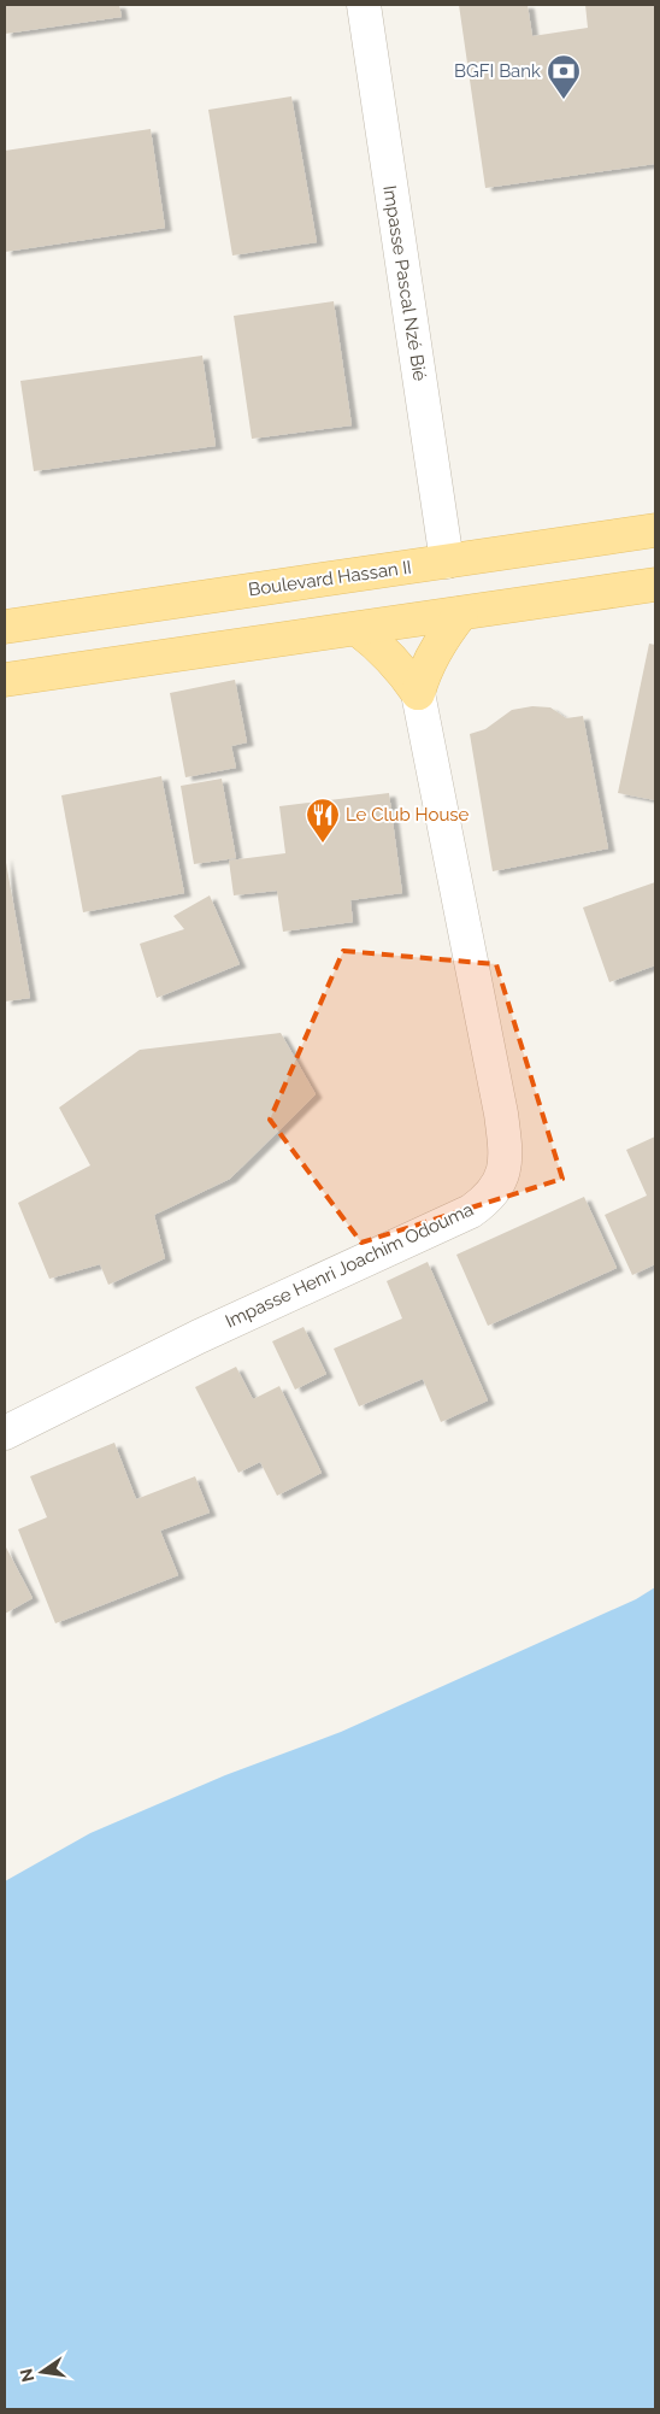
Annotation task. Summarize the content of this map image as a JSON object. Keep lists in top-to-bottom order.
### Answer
{
  "streets": {
    "main road": ["Boulevard Hassan II"],
    "street": ["Impasse Pascal Nzé Bié", "Impasse Henri Joachim Odouma"]
  },
  "crossings": [
    ["Impasse Pascal Nzé Bié", "Boulevard Hassan II"]
  ],
  "places": {
    "bank": ["BGFI Bank"],
    "restaurant": ["Le Club House"]
  },
  "north": "left"
}
